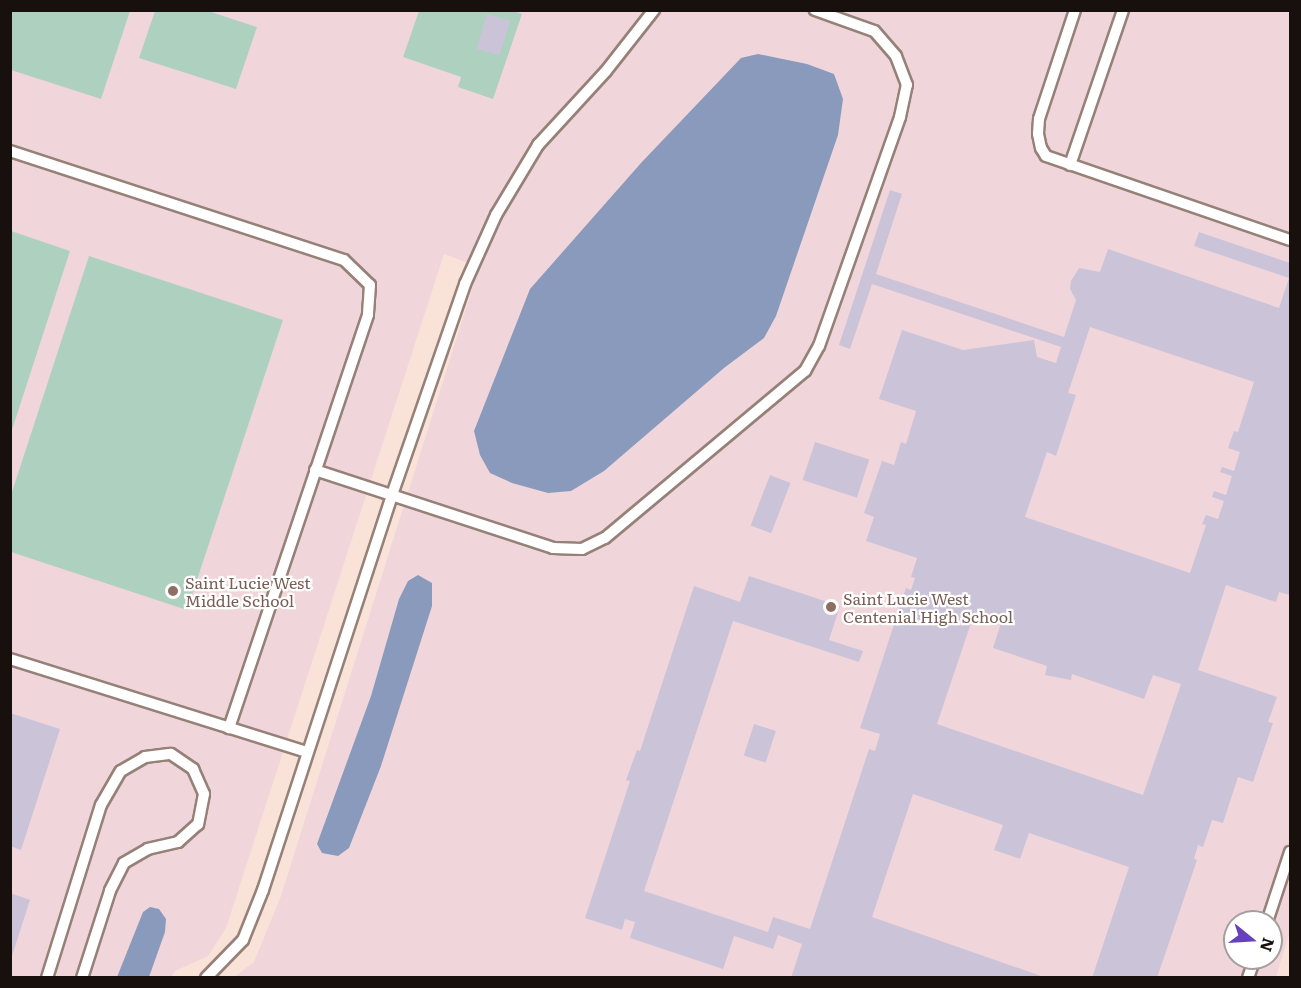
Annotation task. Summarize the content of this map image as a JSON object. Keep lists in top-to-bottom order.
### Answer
{
  "places": ["Saint Lucie West Middle School", "Saint Lucie West Centenial High School"],
  "north": "right"
}
